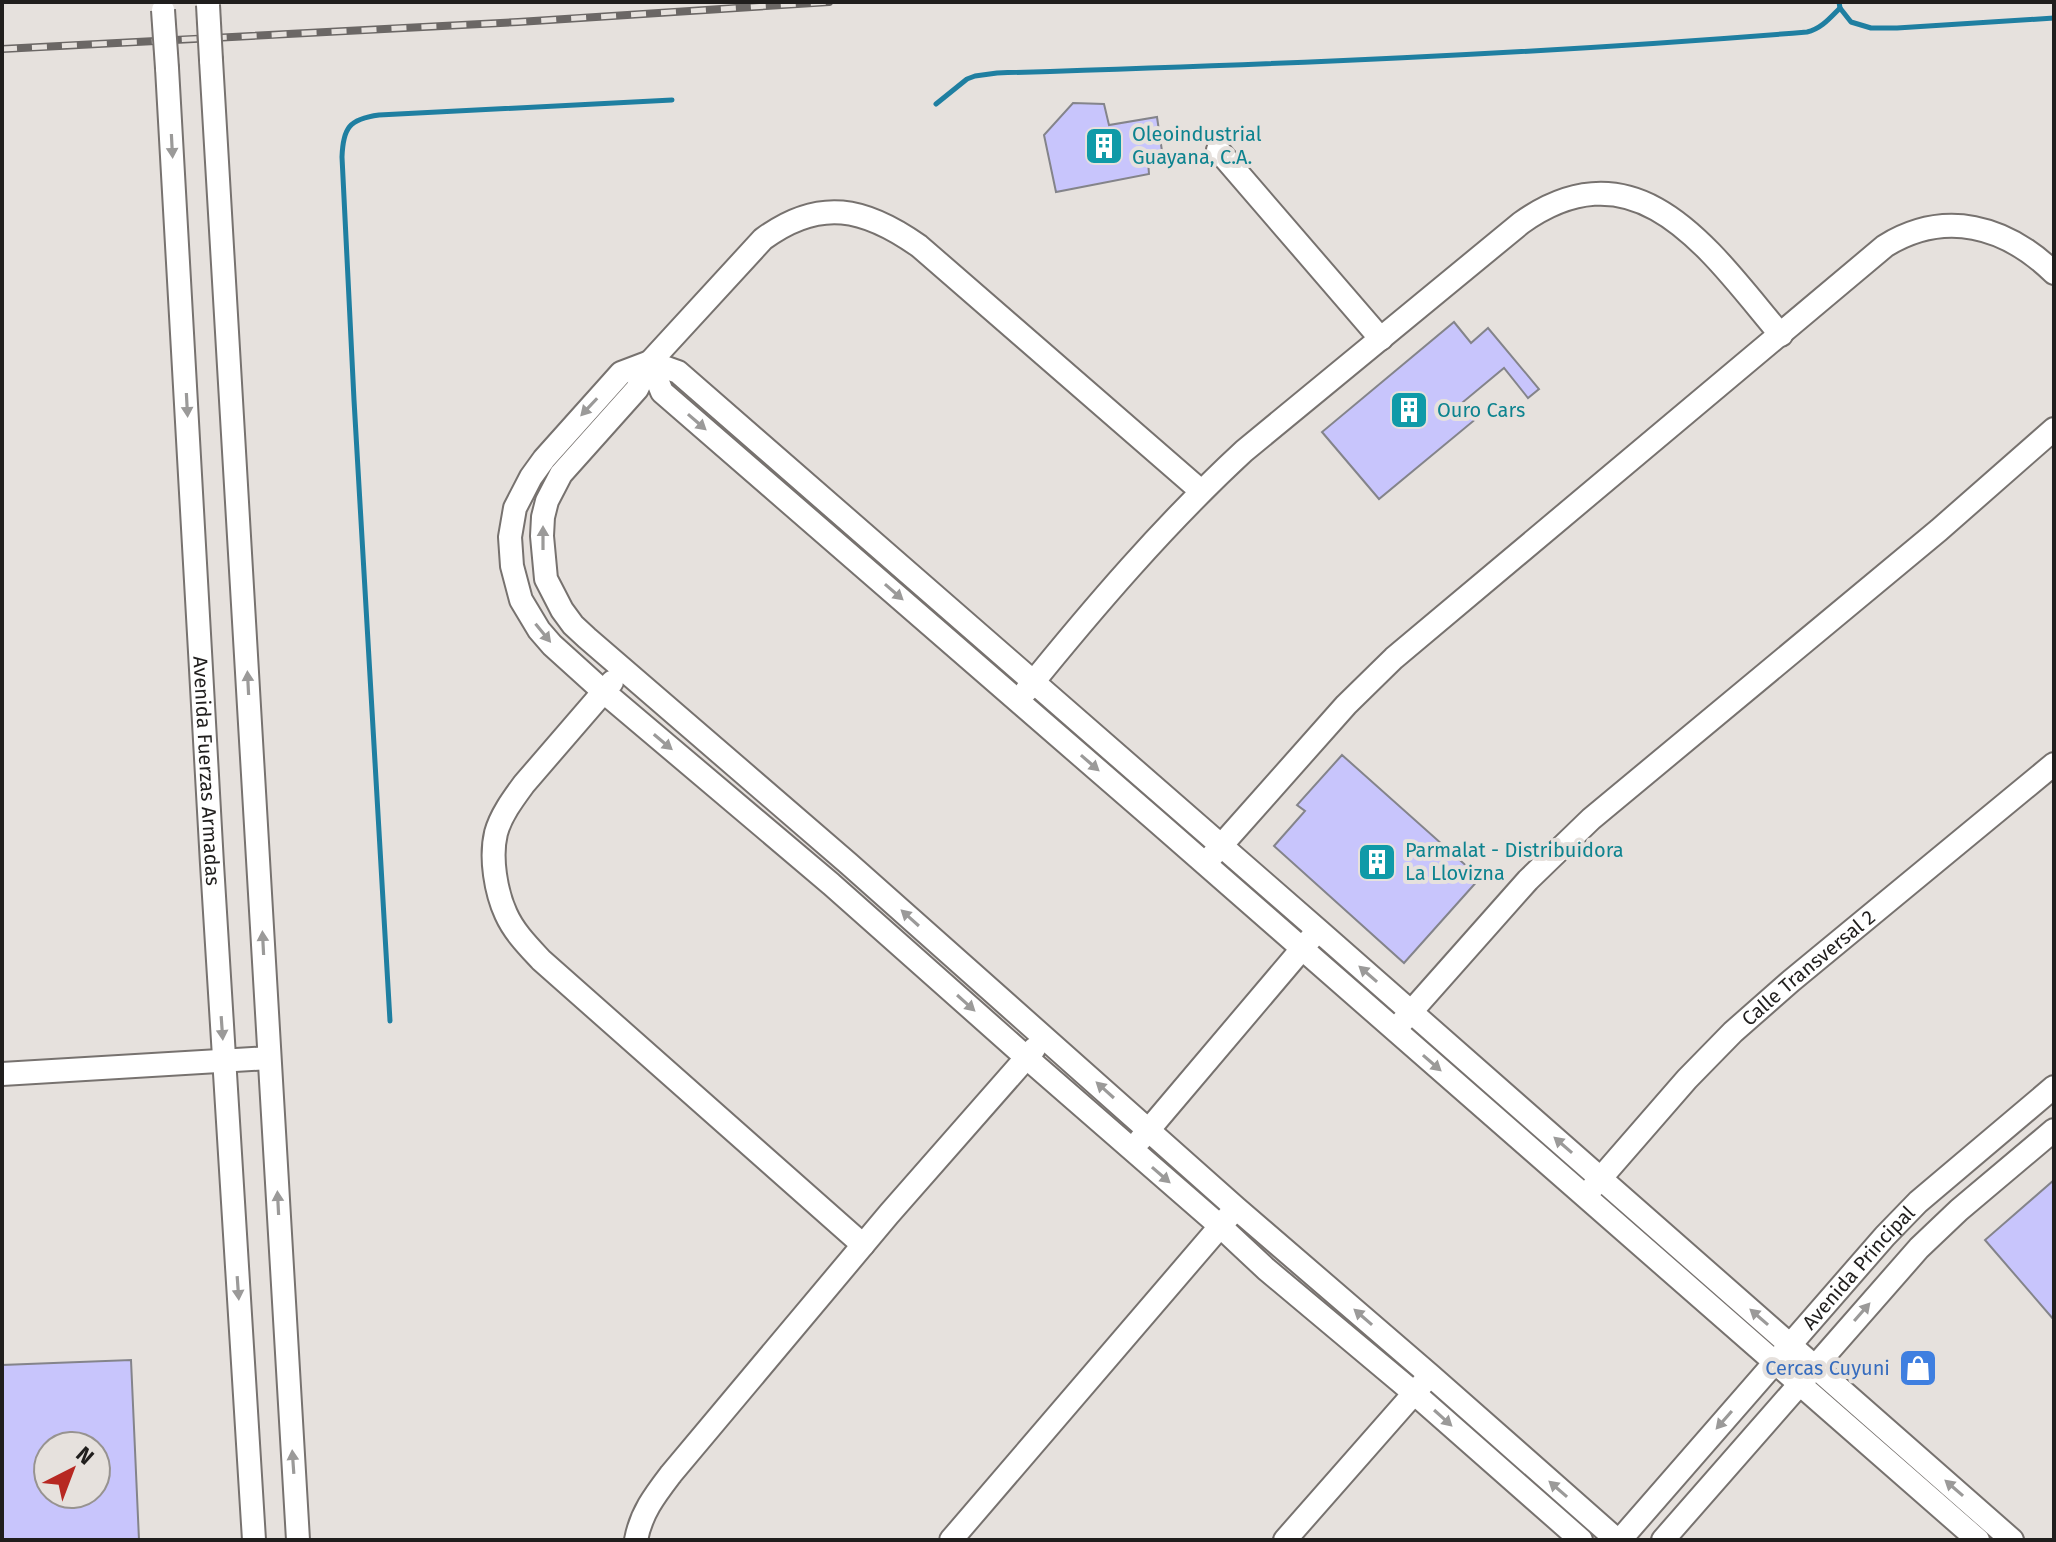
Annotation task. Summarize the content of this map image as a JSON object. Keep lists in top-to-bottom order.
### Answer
{
  "streets": {
    "street": ["Avenida Fuerzas Armadas", "Calle Transversal 2", "Avenida Principal"]
  },
  "places": {
    "building": ["Oleoindustrial Guayana, C.A.", "Ouro Cars", "Parmalat - Distribuidora La Llovizna"],
    "shop": ["Cercas Cuyuni"]
  },
  "north": "top right"
}
